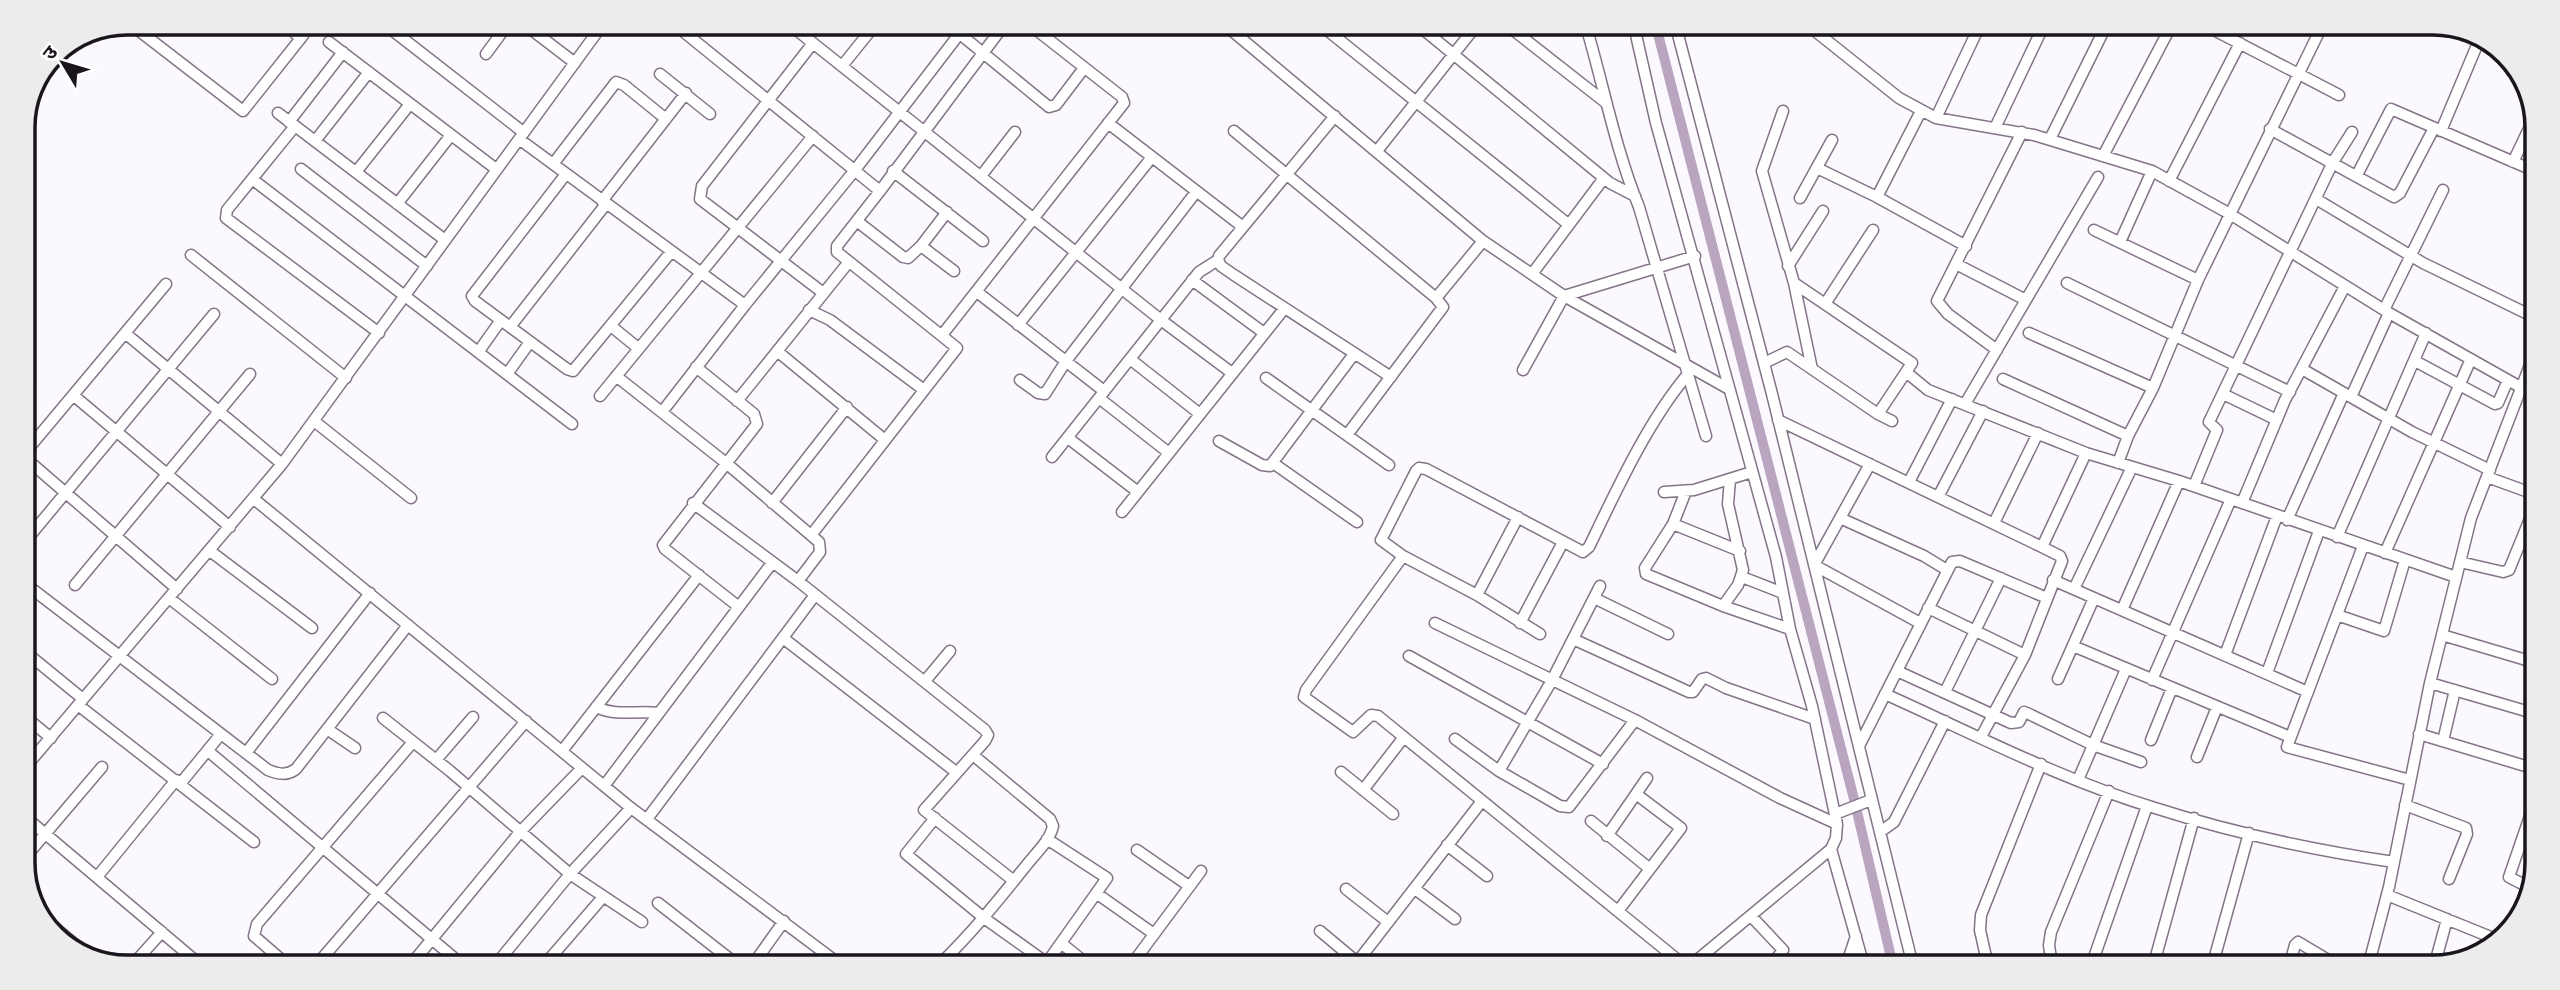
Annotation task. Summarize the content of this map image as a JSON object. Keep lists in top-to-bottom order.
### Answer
{
  "north": "top left"
}
